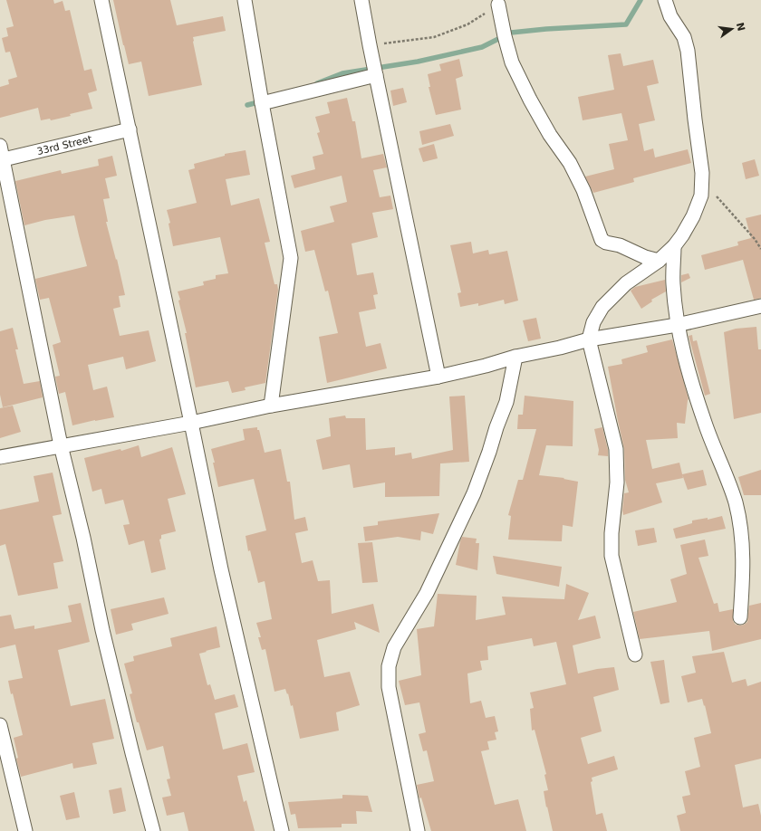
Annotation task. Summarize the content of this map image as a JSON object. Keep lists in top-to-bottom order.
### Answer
{
  "streets": {
    "street": ["33rd Street"]
  },
  "north": "right"
}
